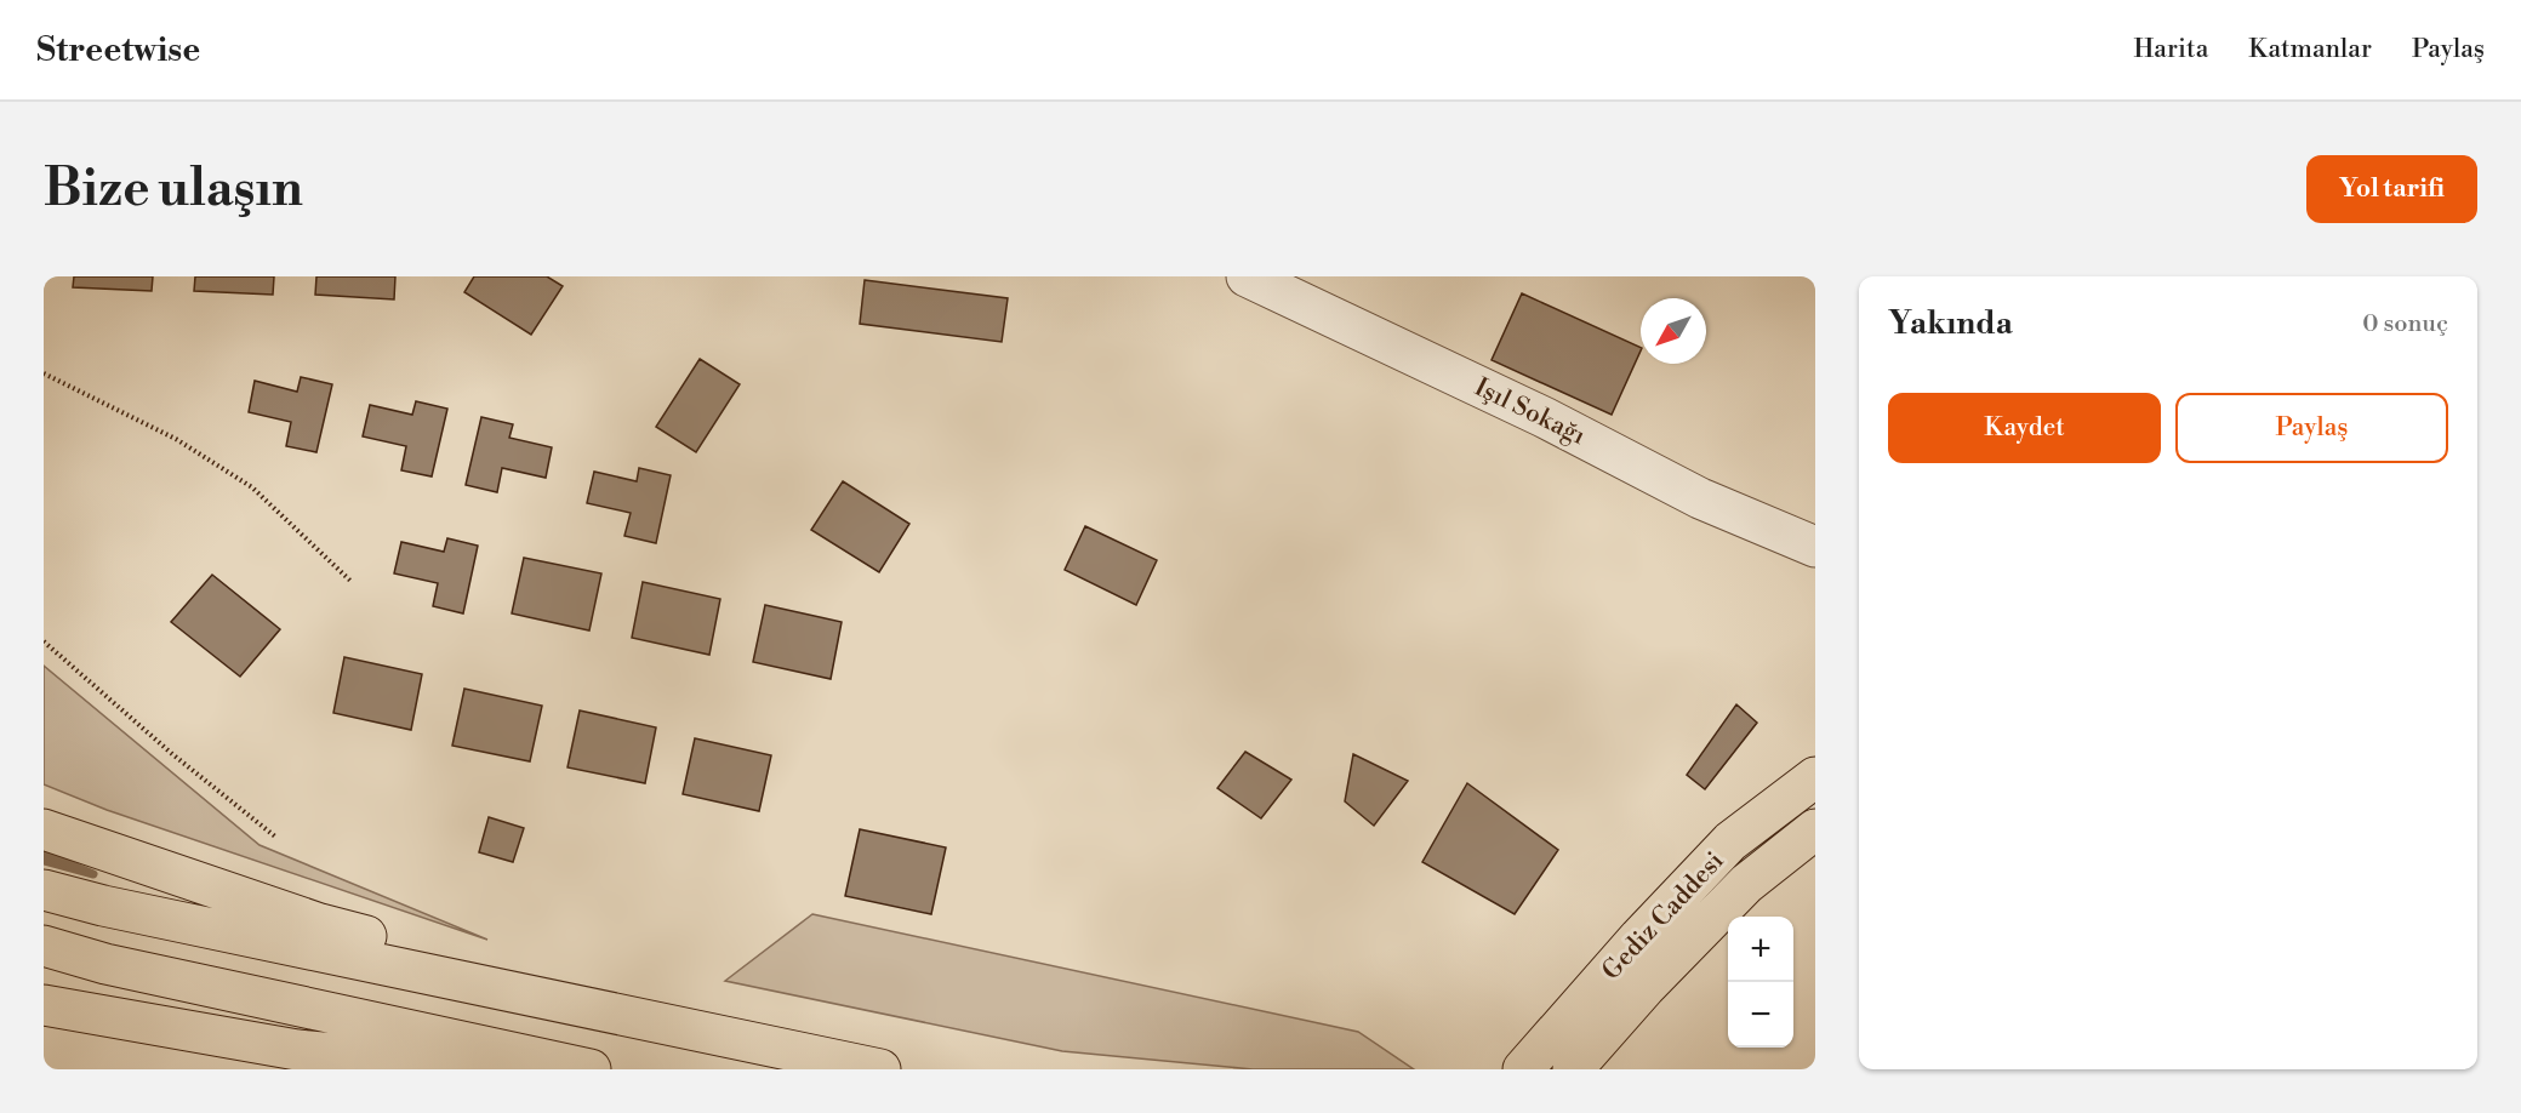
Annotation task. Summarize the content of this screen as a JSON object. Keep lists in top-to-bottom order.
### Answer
{
  "streets": {
    "main road": ["Gediz Caddesi"],
    "street": ["Işıl Sokağı"]
  },
  "north": "bottom left",
  "page": {
    "header": "Streetwise",
    "nav": ["Harita", "Katmanlar", "Paylaş"],
    "buttons": [
      "Yol tarifi",
      ["Kaydet", "Paylaş"]
    ],
    "title": "Bize ulaşın",
    "heading": ["Yakında", "0 sonuç"],
    "map_buttons": ["+", "−"]
  }
}
